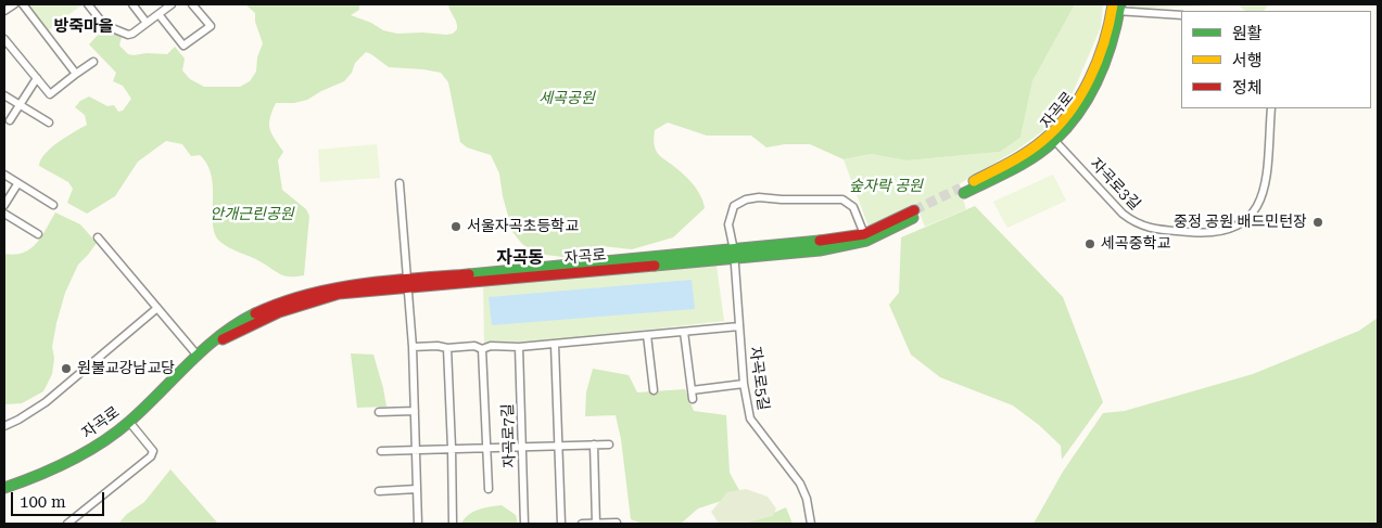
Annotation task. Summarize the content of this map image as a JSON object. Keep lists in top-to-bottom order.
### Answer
{
  "streets": {
    "main road": ["자곡로"],
    "street": ["자곡로3길", "자곡로5길", "자곡로7길"]
  },
  "crossings": [
    ["자곡로", "자곡로3길"],
    ["자곡로", "자곡로5길"]
  ],
  "districts": ["방죽마을", "자곡동"],
  "parks": ["세곡공원", "숲자락 공원", "안개근린공원"],
  "places": [
    "중정 공원 배드민턴장",
    "서울자곡초등학교",
    "세곡중학교",
    "원불교강남교당"
  ],
  "legend": ["원활", "서행", "정체"],
  "scale_bar": "100 m"
}
